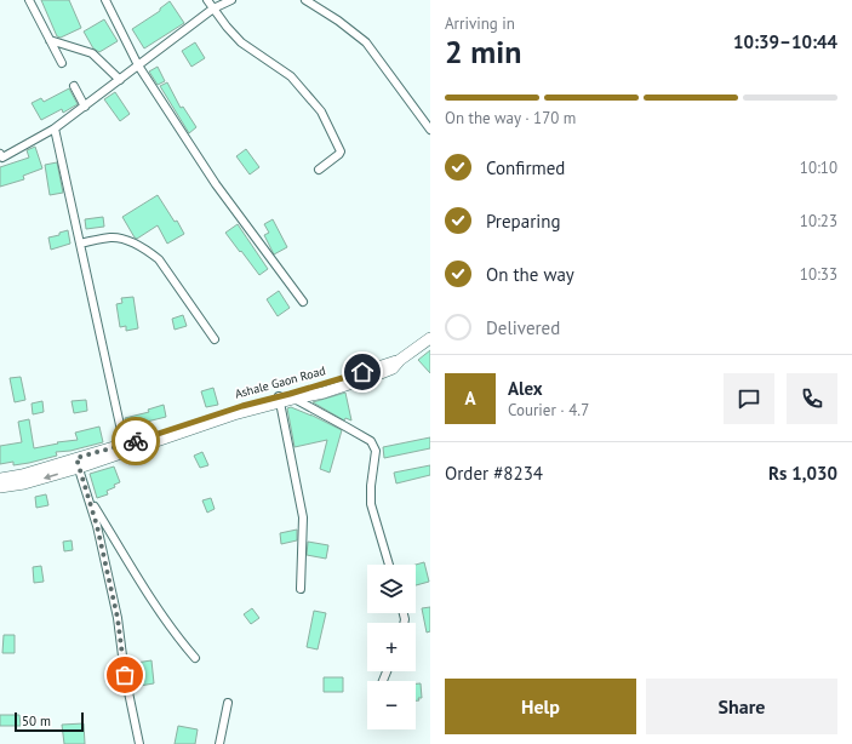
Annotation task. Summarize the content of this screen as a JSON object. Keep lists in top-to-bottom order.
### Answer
{
  "streets": {
    "street": ["Ashale Gaon Road"]
  },
  "scale_bar": "50 m",
  "page": {
    "heading": ["2 min", "Arriving in", "10:39–10:44"],
    "panel": [
      "Alex",
      "Courier · 4.7",
      "Order #8234",
      "Rs 1,030"
    ],
    "bar": "On the way · 170 m",
    "list": [
      ["Confirmed", "10:10"],
      ["Preparing", "10:23"],
      ["On the way", "10:33"],
      "Delivered"
    ],
    "round": "A",
    "map_buttons": ["+", "−"],
    "buttons": ["Help", "Share"],
    "scale": "50 m"
  }
}
